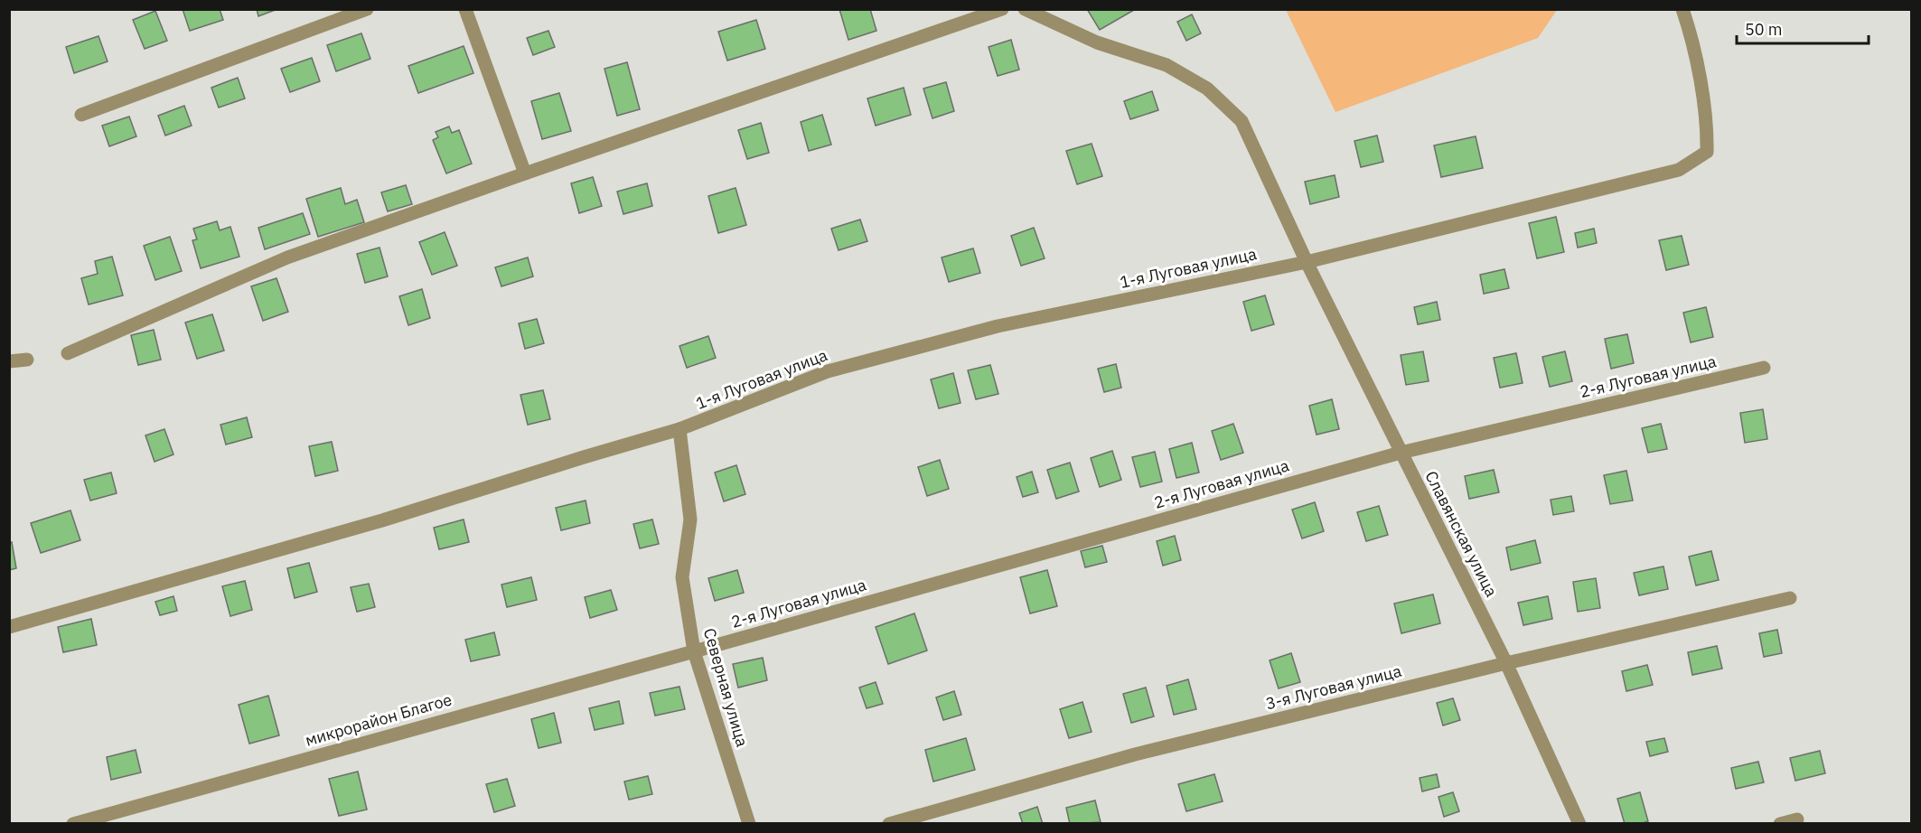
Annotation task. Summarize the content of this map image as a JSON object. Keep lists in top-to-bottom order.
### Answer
{
  "streets": {
    "street": [
      "1-я Луговая улица",
      "2-я Луговая улица",
      "Славянская улица",
      "Северная улица",
      "3-я Луговая улица",
      "микрорайон Благое"
    ]
  },
  "crossings": [
    ["1-я Луговая улица", "Славянская улица"],
    ["1-я Луговая улица", "Северная улица"],
    ["2-я Луговая улица", "Славянская улица"],
    ["2-я Луговая улица", "Северная улица"],
    ["2-я Луговая улица", "микрорайон Благое"],
    ["Славянская улица", "3-я Луговая улица"],
    ["Северная улица", "микрорайон Благое"]
  ],
  "scale_bar": "50 m"
}
